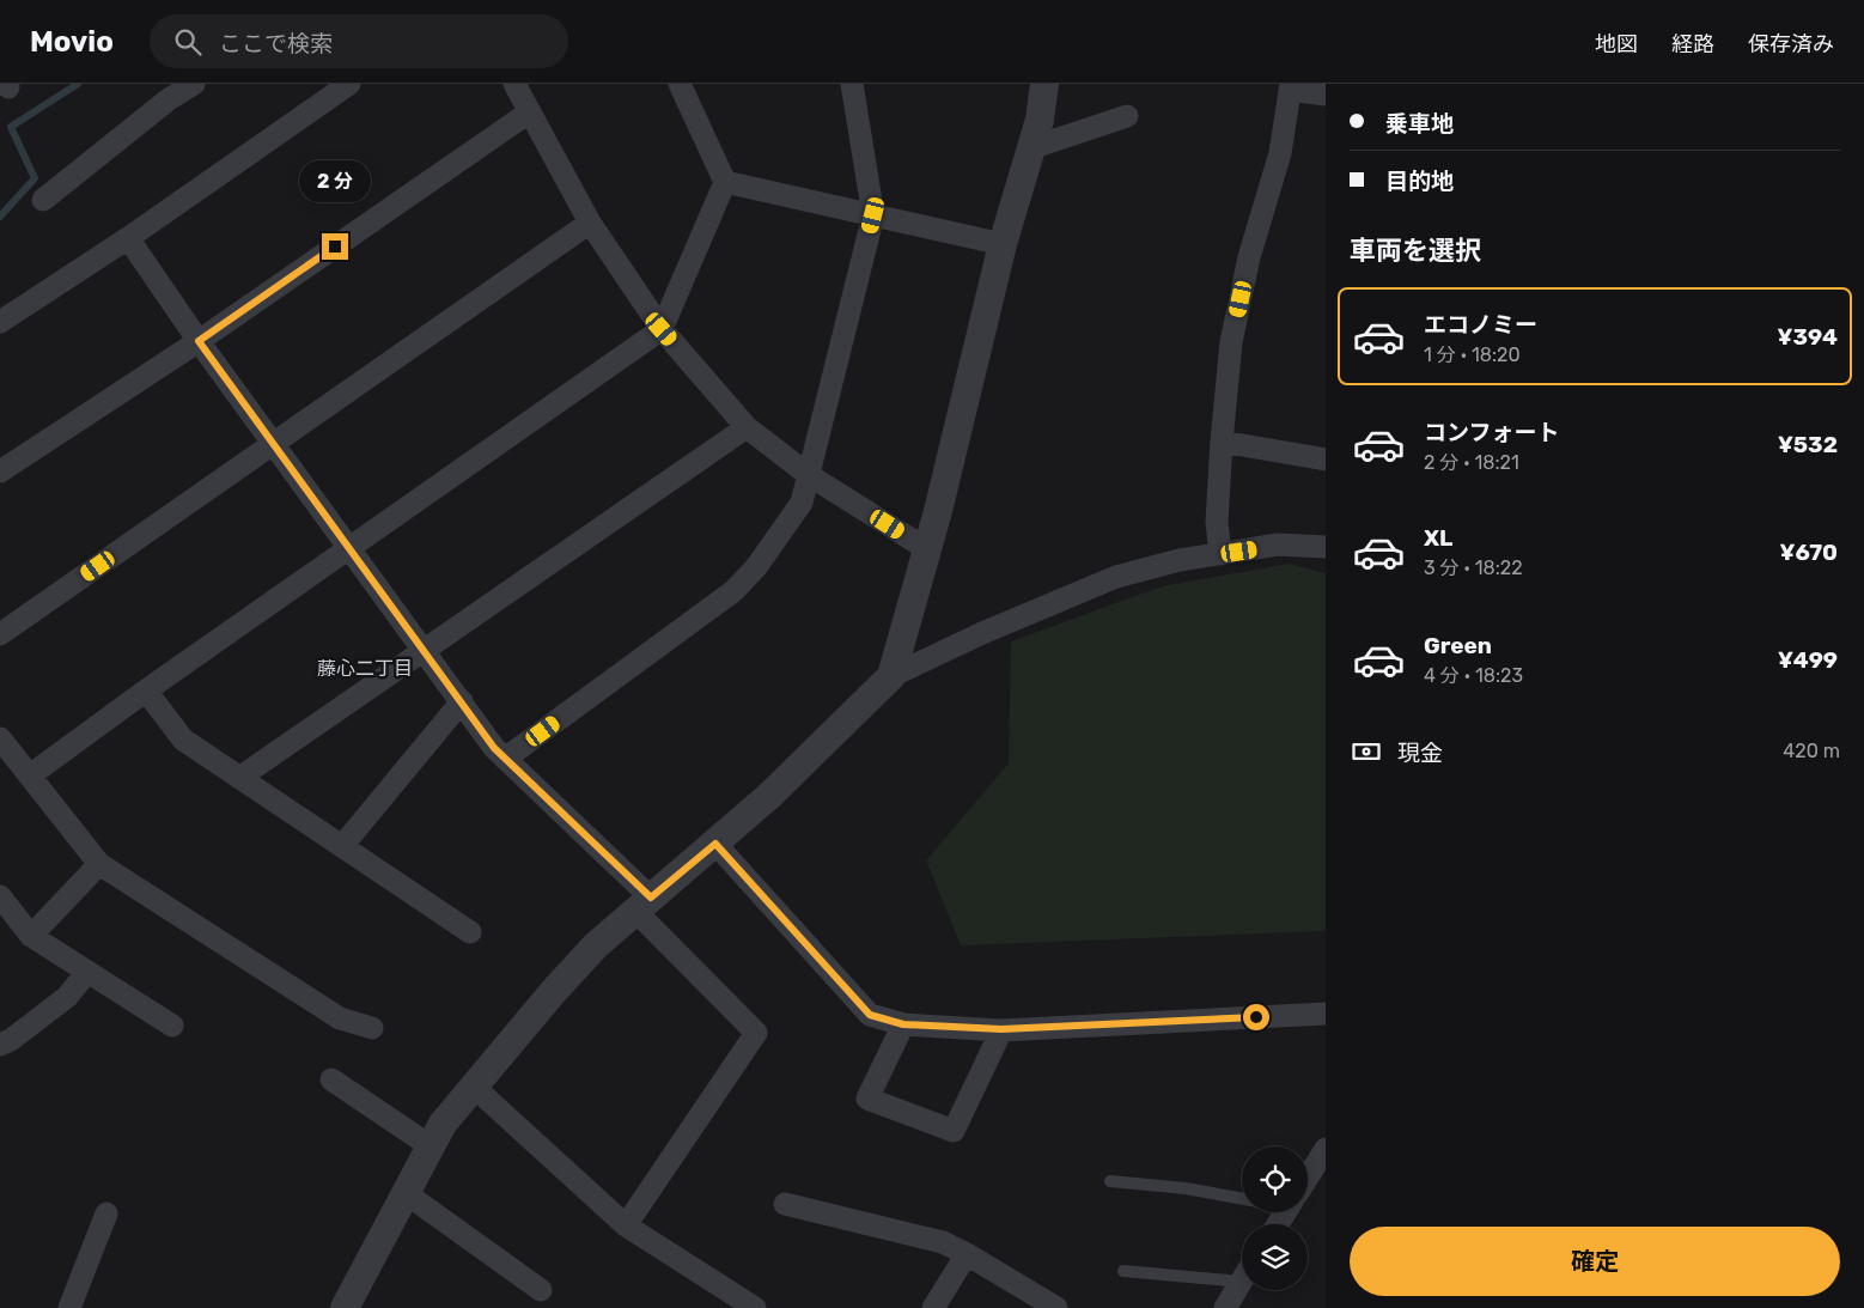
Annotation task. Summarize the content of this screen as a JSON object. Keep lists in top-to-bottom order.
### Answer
{
  "districts": ["藤心二丁目"],
  "page": {
    "header": "Movio",
    "search": "ここで検索",
    "nav": ["地図", "経路", "保存済み"],
    "banner": ["乗車地", "目的地"],
    "bubble": "2 分",
    "heading": "車両を選択",
    "list": [
      {
        "name": "エコノミー",
        "note": "1 分 · 18:20",
        "value": "¥394"
      },
      {
        "name": "コンフォート",
        "note": "2 分 · 18:21",
        "value": "¥532"
      },
      {
        "name": "XL",
        "note": "3 分 · 18:22",
        "value": "¥670"
      },
      {
        "name": "Green",
        "note": "4 分 · 18:23",
        "value": "¥499"
      }
    ],
    "pay": ["現金", "420 m"],
    "buttons": "確定"
  }
}
